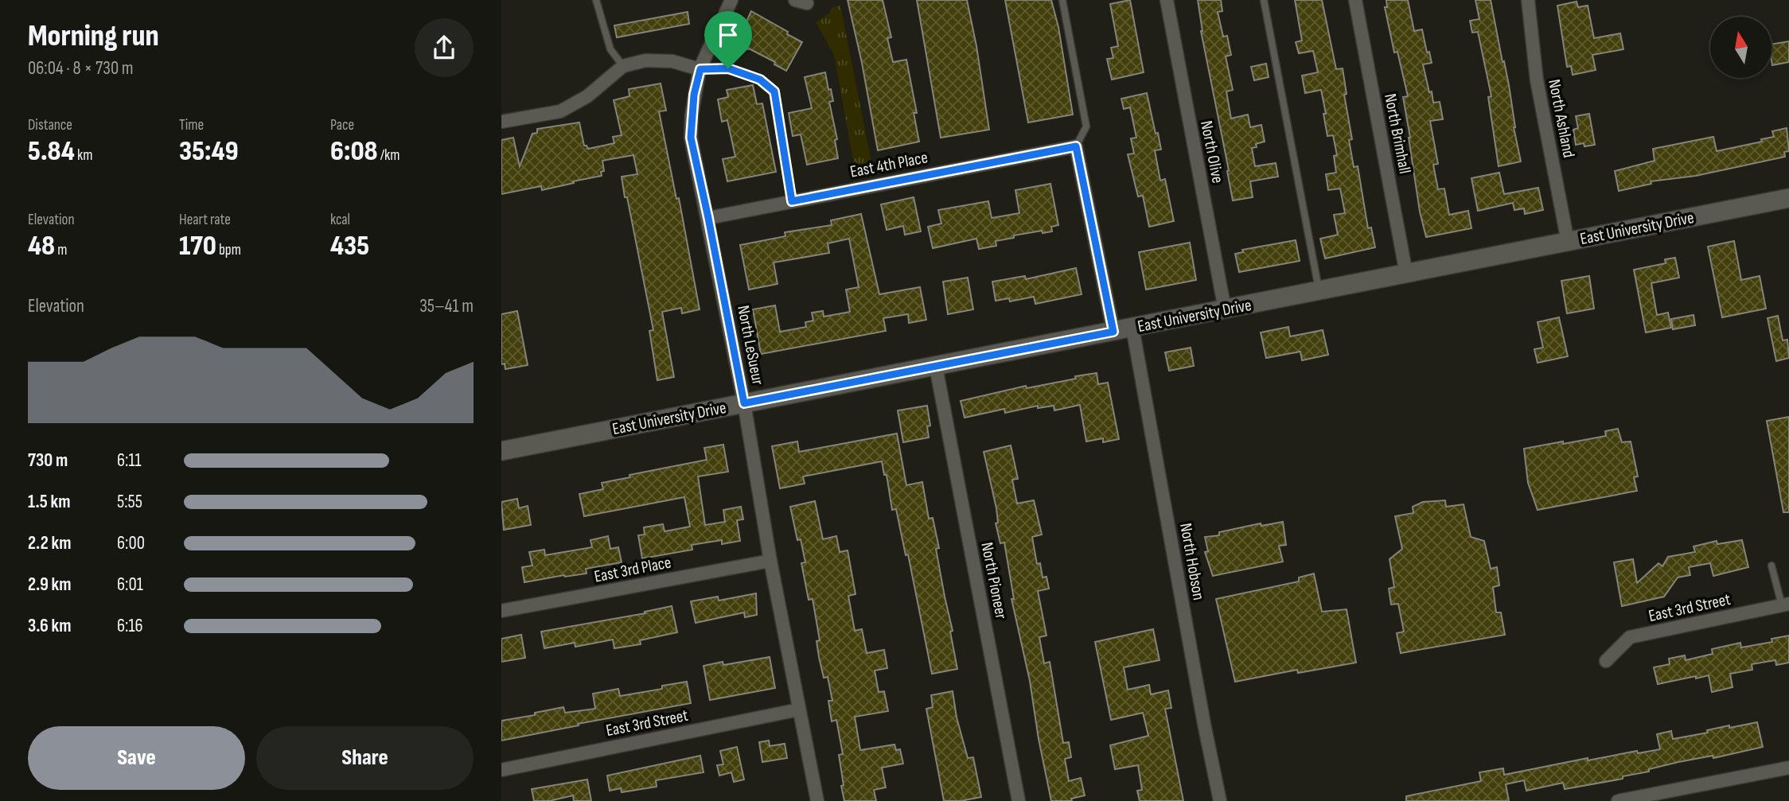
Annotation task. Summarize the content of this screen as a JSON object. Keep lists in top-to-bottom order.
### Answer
{
  "streets": {
    "main road": ["East University Drive"],
    "street": [
      "North Ashland",
      "North Brimhall",
      "North Olive",
      "East 4th Place",
      "North LeSueur",
      "North Hobson",
      "East 3rd Place",
      "North Pioneer",
      "East 3rd Street"
    ]
  },
  "crossings": [
    ["North Ashland", "East University Drive"],
    ["North Brimhall", "East University Drive"],
    ["North Olive", "East University Drive"],
    ["East 4th Place", "North LeSueur"],
    ["East University Drive", "North LeSueur"],
    ["East University Drive", "North Hobson"],
    ["East University Drive", "North Pioneer"],
    ["North LeSueur", "East 3rd Place"],
    ["North LeSueur", "East 3rd Street"]
  ],
  "north": "top",
  "page": {
    "heading": ["Morning run", "06:04 · 8 × 730 m"],
    "stats": [
      ["Distance", "5.84 km"],
      ["Time", "35:49"],
      ["Pace", "6:08 /km"],
      ["Elevation", "48 m"],
      ["Heart rate", "170 bpm"],
      ["kcal", "435"]
    ],
    "chart": ["Elevation", "35–41 m"],
    "list": [
      {
        "name": "730 m",
        "note": "6:11"
      },
      {
        "name": "1.5 km",
        "note": "5:55"
      },
      {
        "name": "2.2 km",
        "note": "6:00"
      },
      {
        "name": "2.9 km",
        "note": "6:01"
      },
      {
        "name": "3.6 km",
        "note": "6:16"
      }
    ],
    "buttons": ["Save", "Share"]
  }
}
